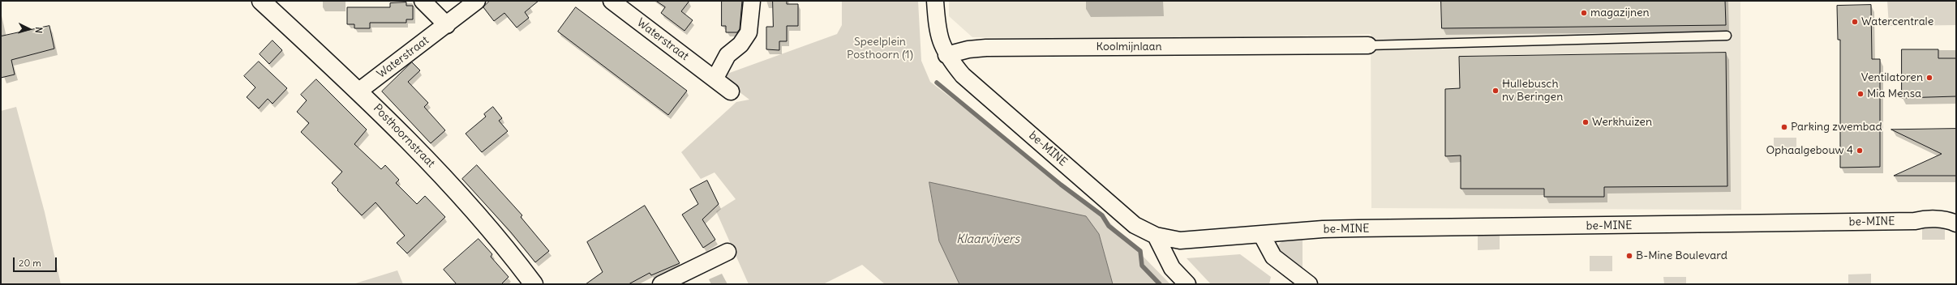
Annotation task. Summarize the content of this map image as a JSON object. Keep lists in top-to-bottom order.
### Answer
{
  "streets": {
    "street": [
      "Waterstraat",
      "Koolmijnlaan",
      "Posthoornstraat",
      "be-MINE"
    ]
  },
  "crossings": [
    ["Waterstraat", "Posthoornstraat"],
    ["Koolmijnlaan", "be-MINE"]
  ],
  "water": ["Klaarvijvers"],
  "parks": ["Speelplein Posthoorn (1)"],
  "places": [
    "magazijnen",
    "Watercentrale",
    "Ventilatoren",
    "Hullebusch nv Beringen",
    "Mia Mensa",
    "Werkhuizen",
    "Parking zwembad",
    "Ophaalgebouw 4",
    "B-Mine Boulevard"
  ],
  "scale_bar": "20 m",
  "north": "right"
}
